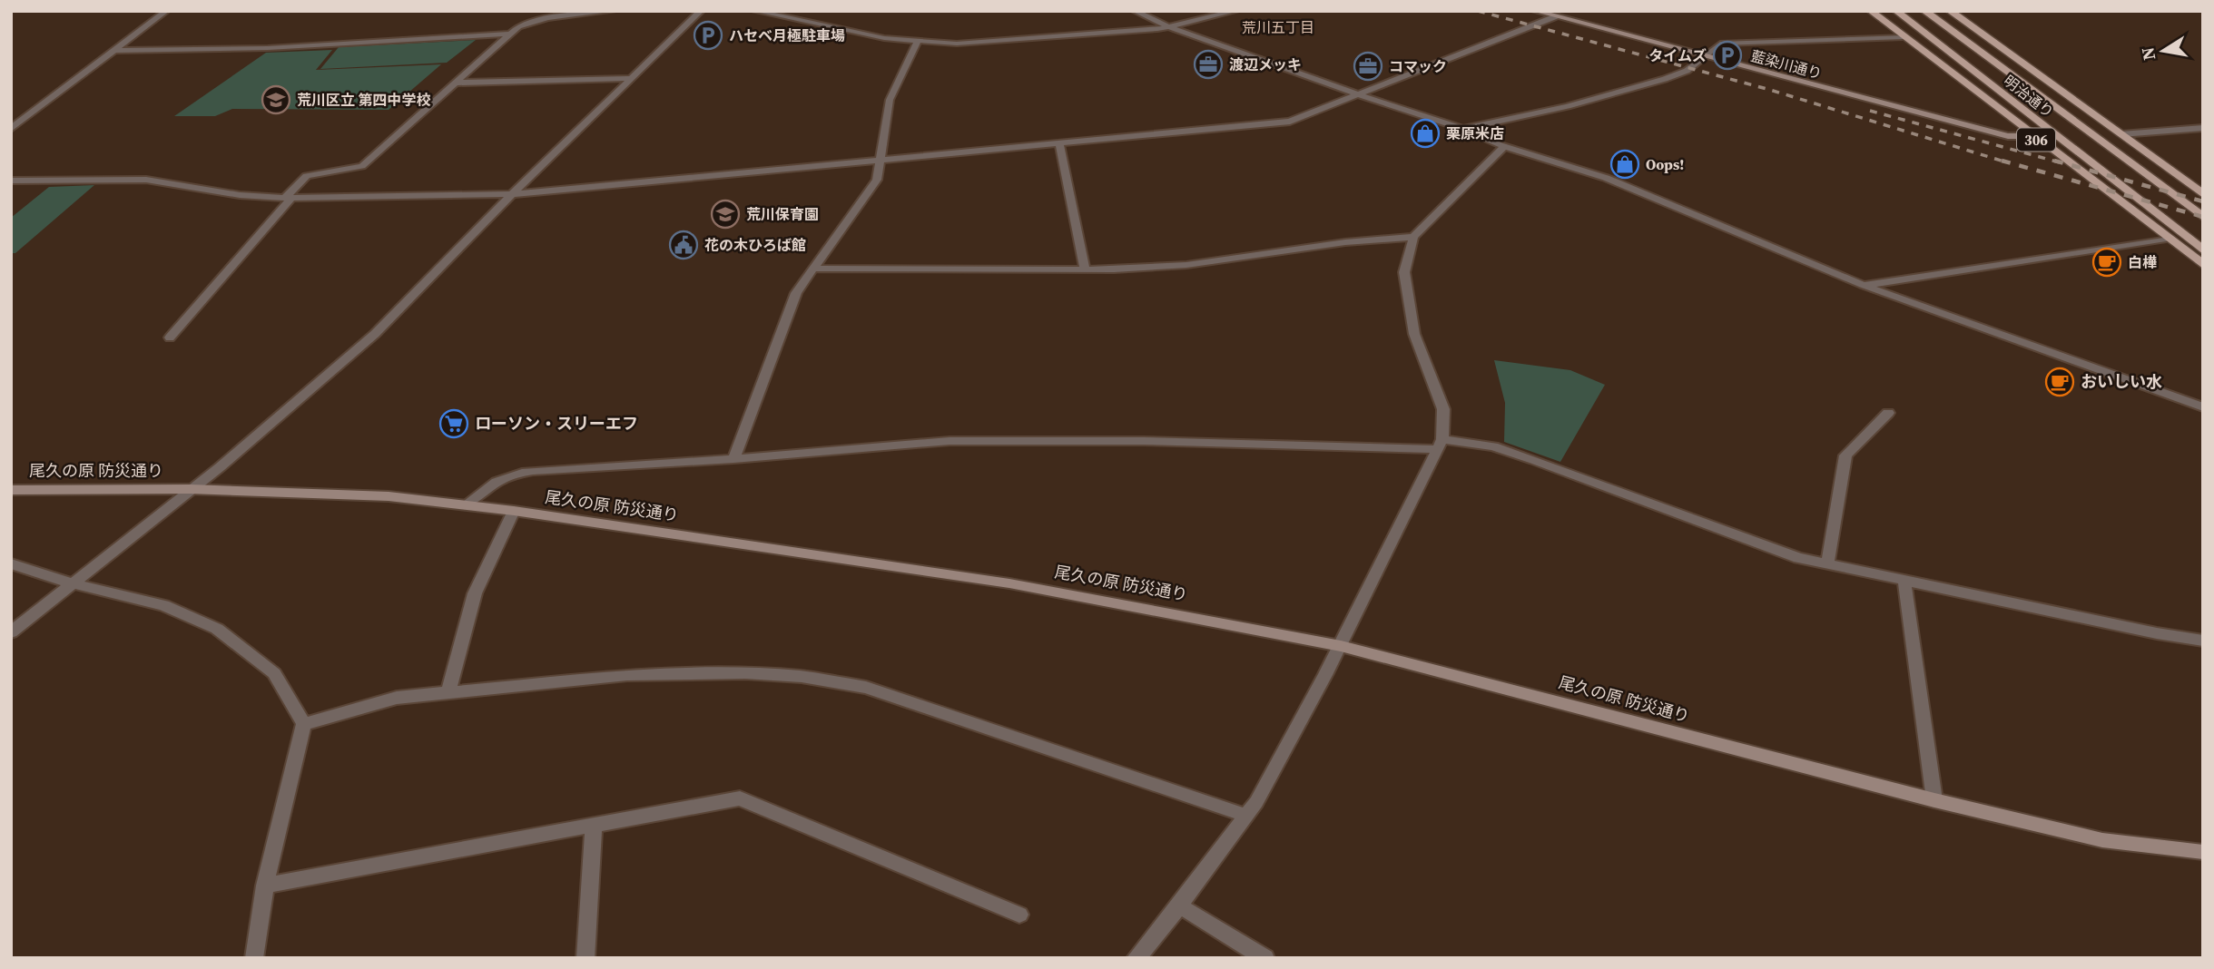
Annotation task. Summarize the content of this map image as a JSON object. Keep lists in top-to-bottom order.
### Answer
{
  "streets": {
    "main road": ["明治通り", "306"],
    "street": ["藍染川通り", "尾久の原 防災通り"]
  },
  "crossings": [
    ["藍染川通り", "306"]
  ],
  "districts": ["荒川五丁目"],
  "places": {
    "parking": ["ハセベ月極駐車場", "タイムズ"],
    "office": ["渡辺メッキ", "コマック"],
    "school or university": ["荒川区立 第四中学校", "荒川保育園"],
    "shop": ["栗原米店", "Oops!"],
    "public building": ["花の木ひろば館"],
    "cafe": ["白樺", "おいしい水"],
    "supermarket": ["ローソン・スリーエフ"]
  },
  "north": "left"
}
